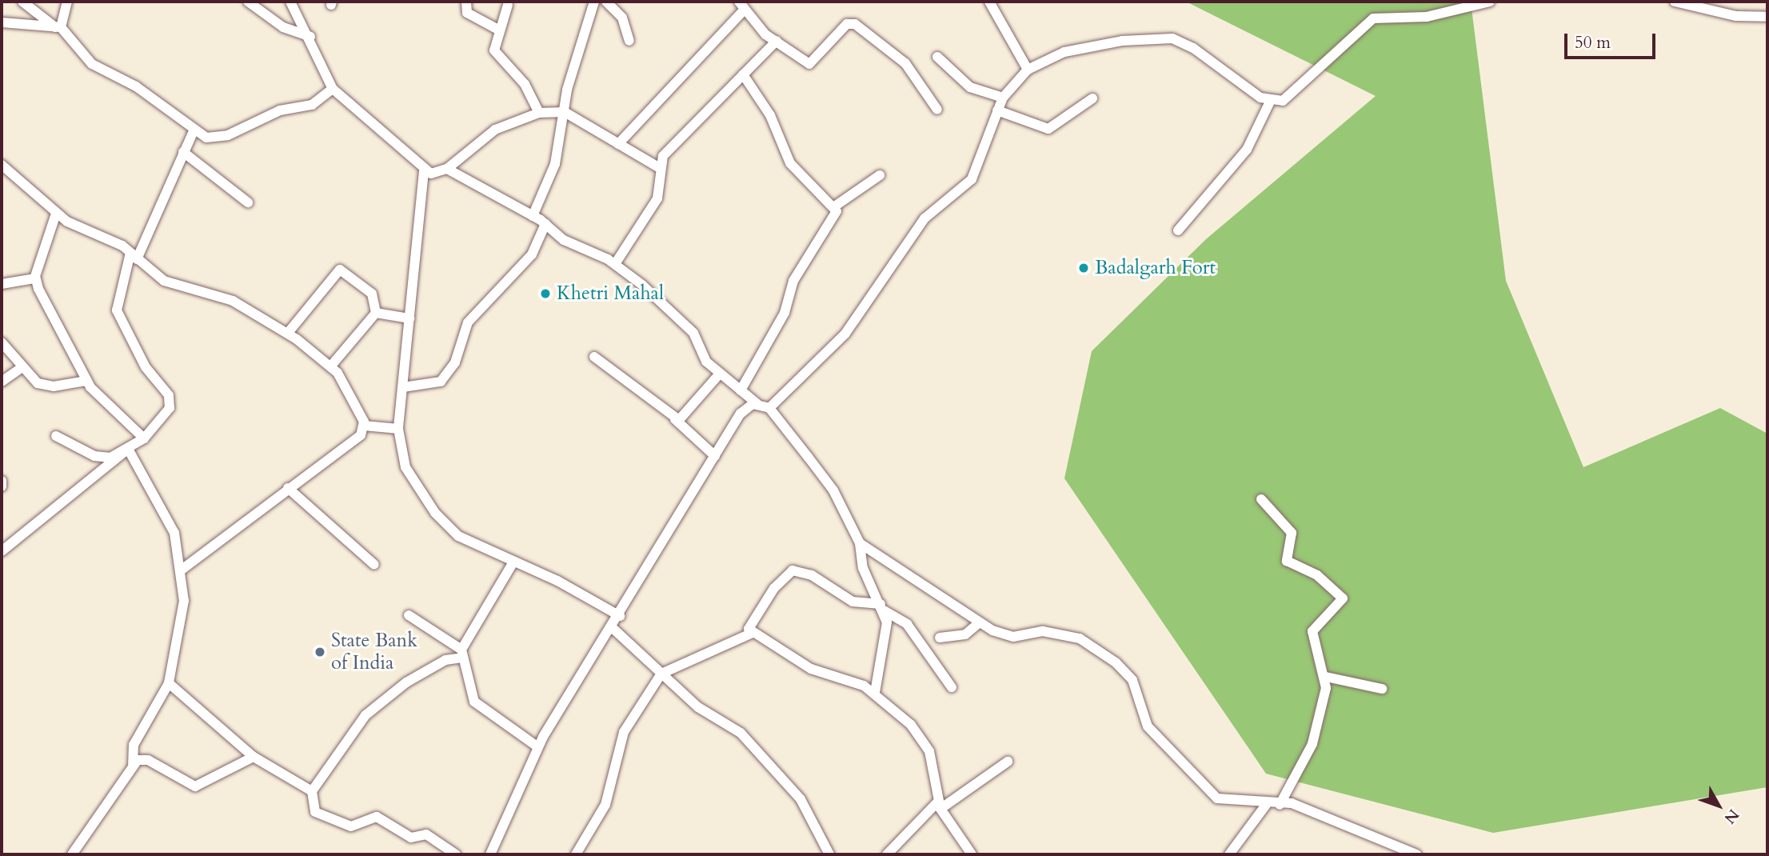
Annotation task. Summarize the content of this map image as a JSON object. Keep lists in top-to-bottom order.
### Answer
{
  "places": ["Badalgarh Fort", "Khetri Mahal", "State Bank of India"],
  "scale_bar": "50 m",
  "north": "bottom right"
}
